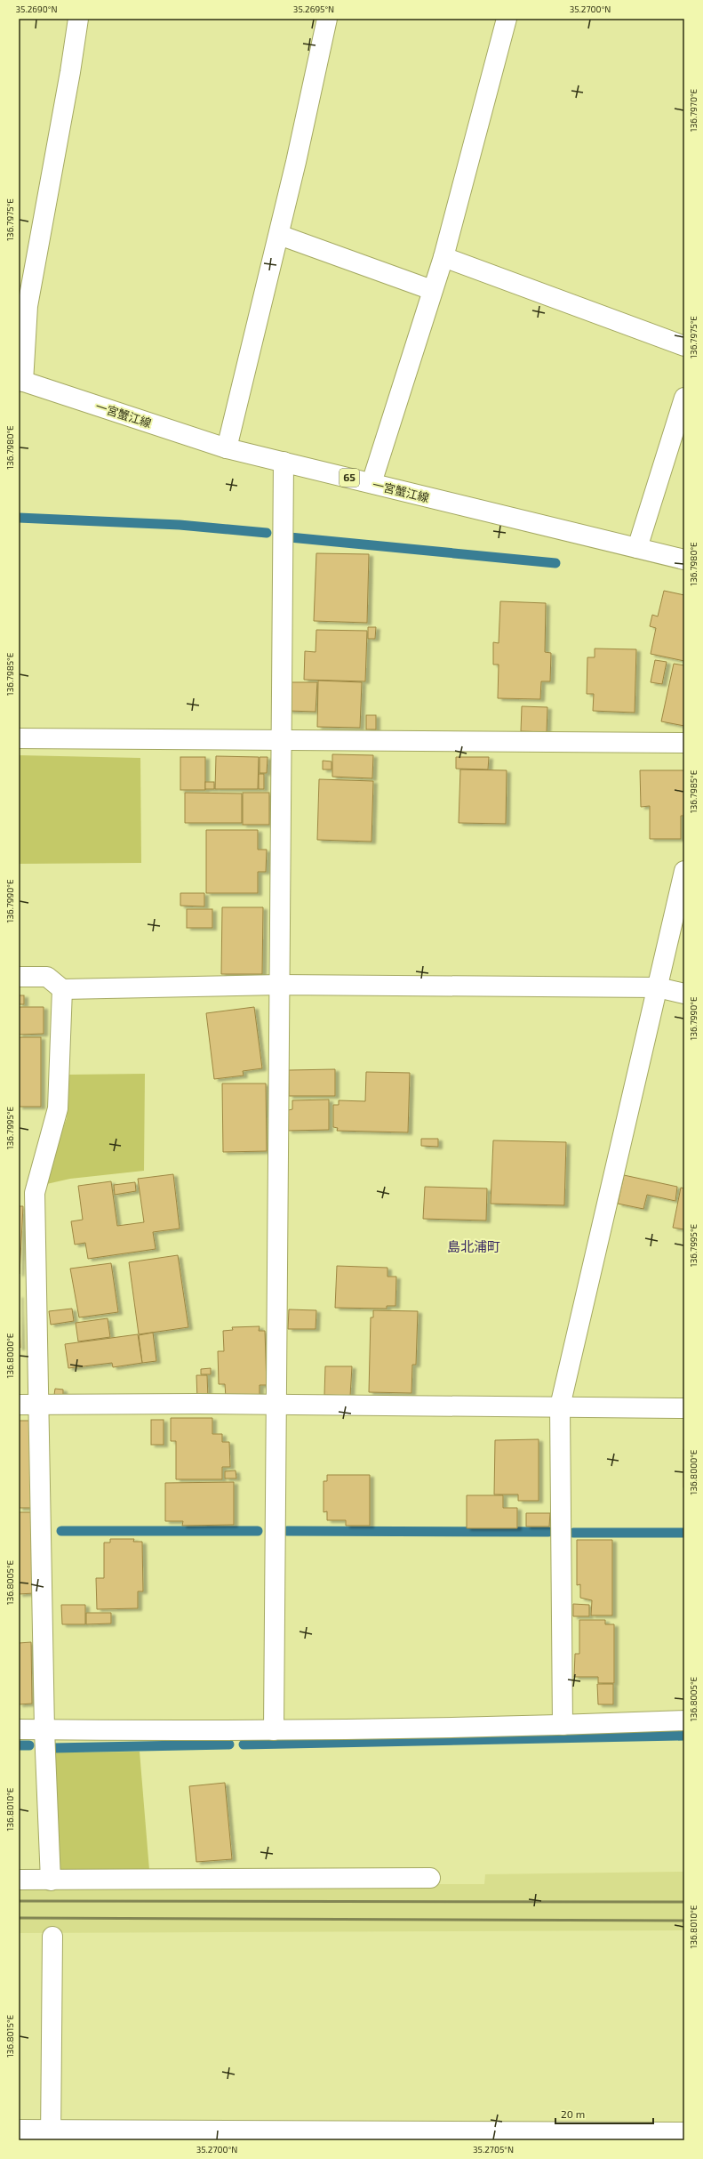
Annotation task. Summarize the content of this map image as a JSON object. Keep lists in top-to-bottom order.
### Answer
{
  "streets": {
    "street": ["一宮蟹江線", "65"]
  },
  "districts": ["島北浦町"],
  "scale_bar": "20 m",
  "coordinates": [
    "35.2690°N",
    "35.2695°N",
    "35.2700°N",
    "136.7970°E",
    "136.7975°E",
    "136.7980°E",
    "136.7985°E",
    "136.7990°E",
    "136.7995°E",
    "136.8000°E",
    "136.8005°E",
    "136.8010°E",
    "136.8015°E",
    "35.2705°N"
  ]
}
